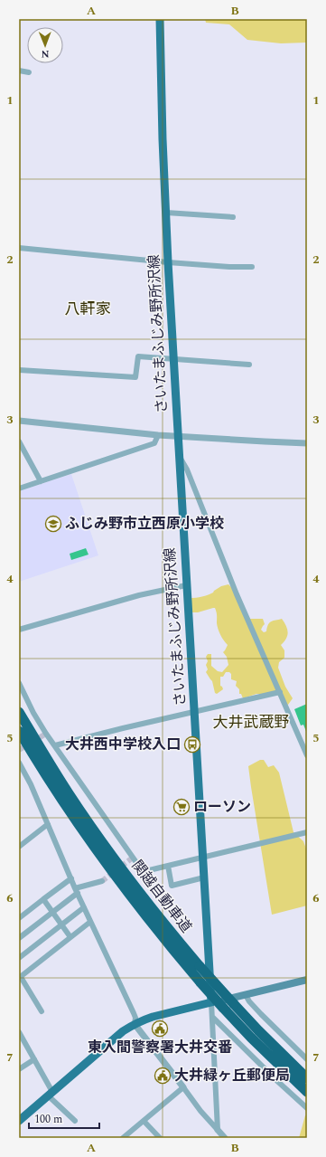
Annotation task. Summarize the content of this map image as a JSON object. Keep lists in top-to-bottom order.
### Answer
{
  "streets": {
    "highway": ["関越自動車道"],
    "main road": ["さいたまふじみ野所沢線"]
  },
  "districts": ["八軒家", "大井武蔵野"],
  "places": {
    "school or university": ["ふじみ野市立西原小学校"],
    "bus stop": ["大井西中学校入口"],
    "supermarket": ["ローソン"],
    "public building": ["東入間警察署大井交番", "大井緑ヶ丘郵便局"]
  },
  "scale_bar": "100 m",
  "north": "bottom",
  "grid": {
    "columns": ["A", "B"],
    "rows": [
      "1",
      "2",
      "3",
      "4",
      "5",
      "6",
      "7"
    ]
  }
}
